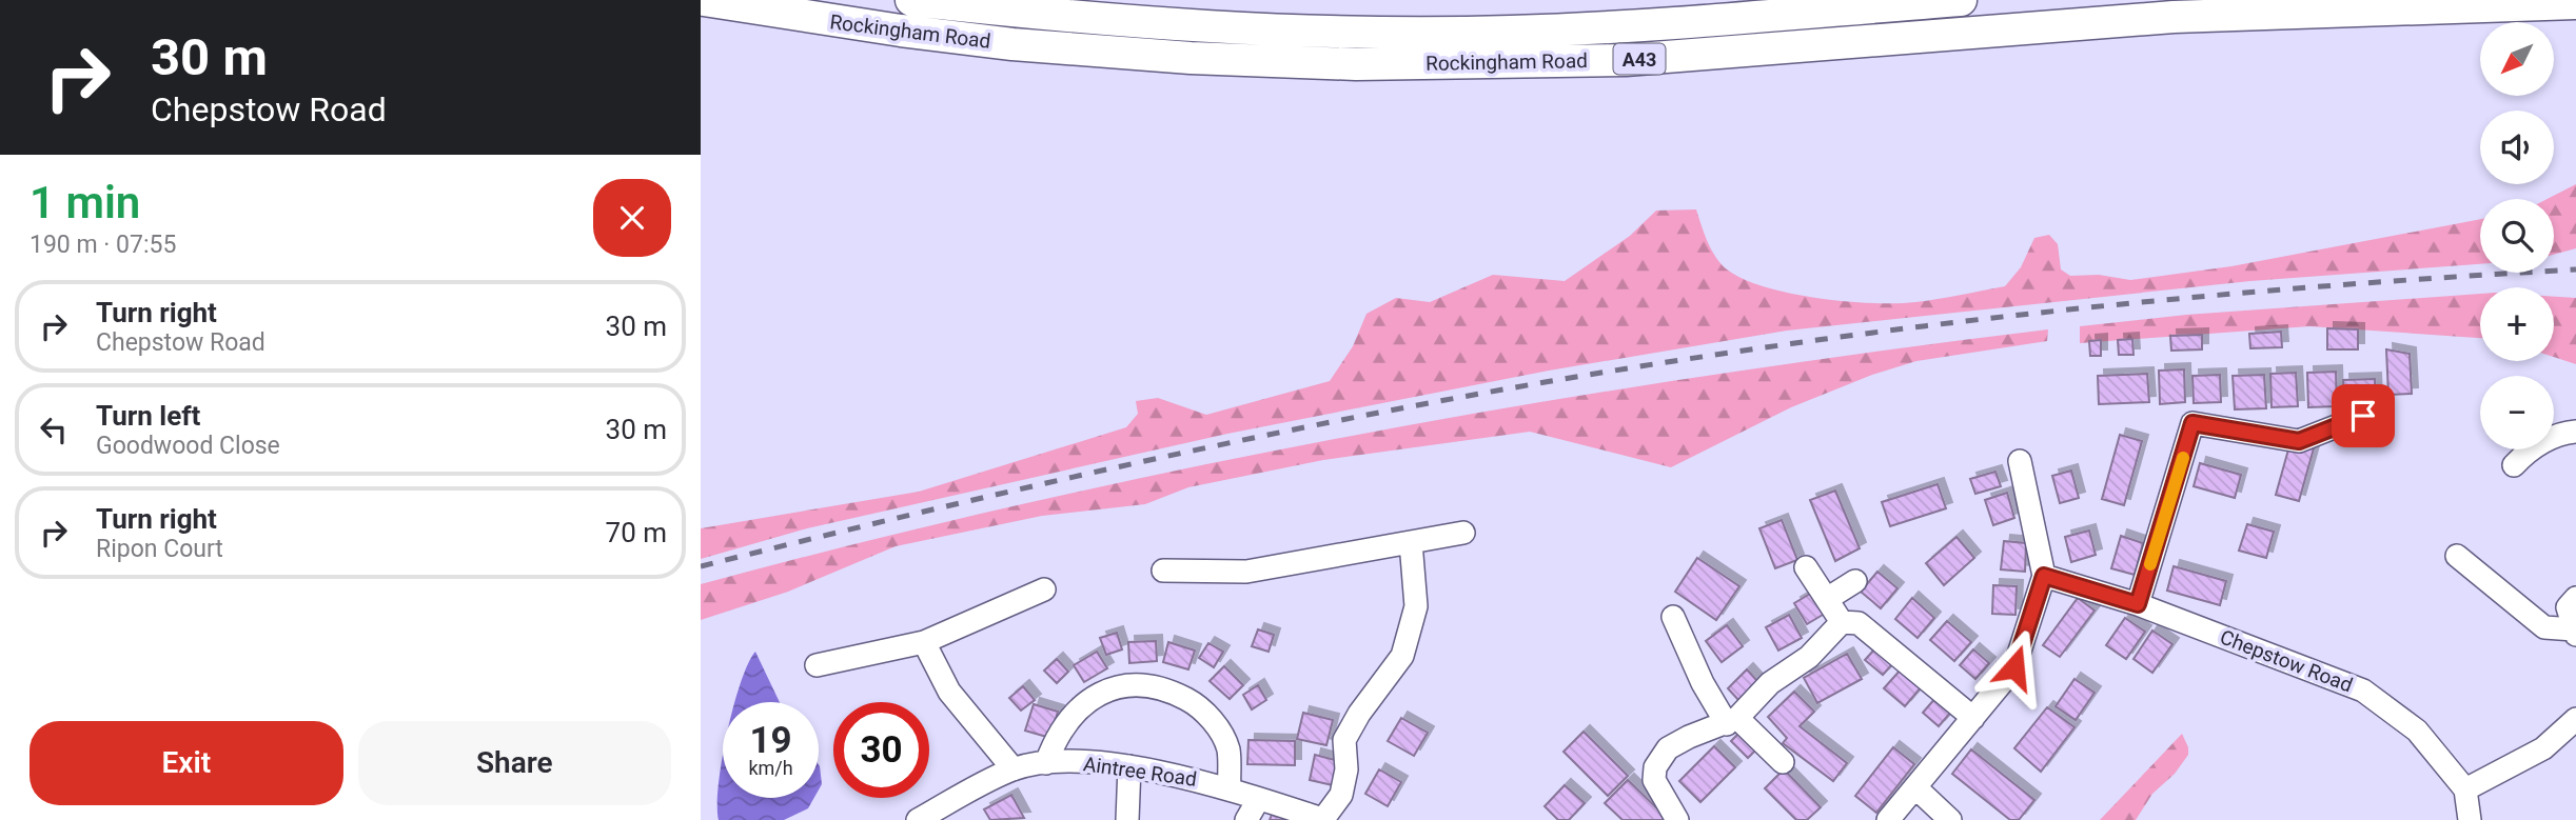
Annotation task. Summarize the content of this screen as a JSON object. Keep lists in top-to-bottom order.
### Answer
{
  "streets": {
    "highway": ["Rockingham Road", "A43"],
    "street": ["Chepstow Road", "Aintree Road"]
  },
  "north": "bottom left",
  "page": {
    "turn": ["30 m", "Chepstow Road"],
    "map_buttons": ["+", "−"],
    "heading": ["1 min", "190 m · 07:55"],
    "list": [
      {
        "name": "Turn right",
        "note": "Chepstow Road",
        "value": "30 m"
      },
      {
        "name": "Turn left",
        "note": "Goodwood Close",
        "value": "30 m"
      },
      {
        "name": "Turn right",
        "note": "Ripon Court",
        "value": "70 m"
      }
    ],
    "speed": "19 km/h",
    "limit": "30",
    "buttons": ["Exit", "Share"]
  }
}
